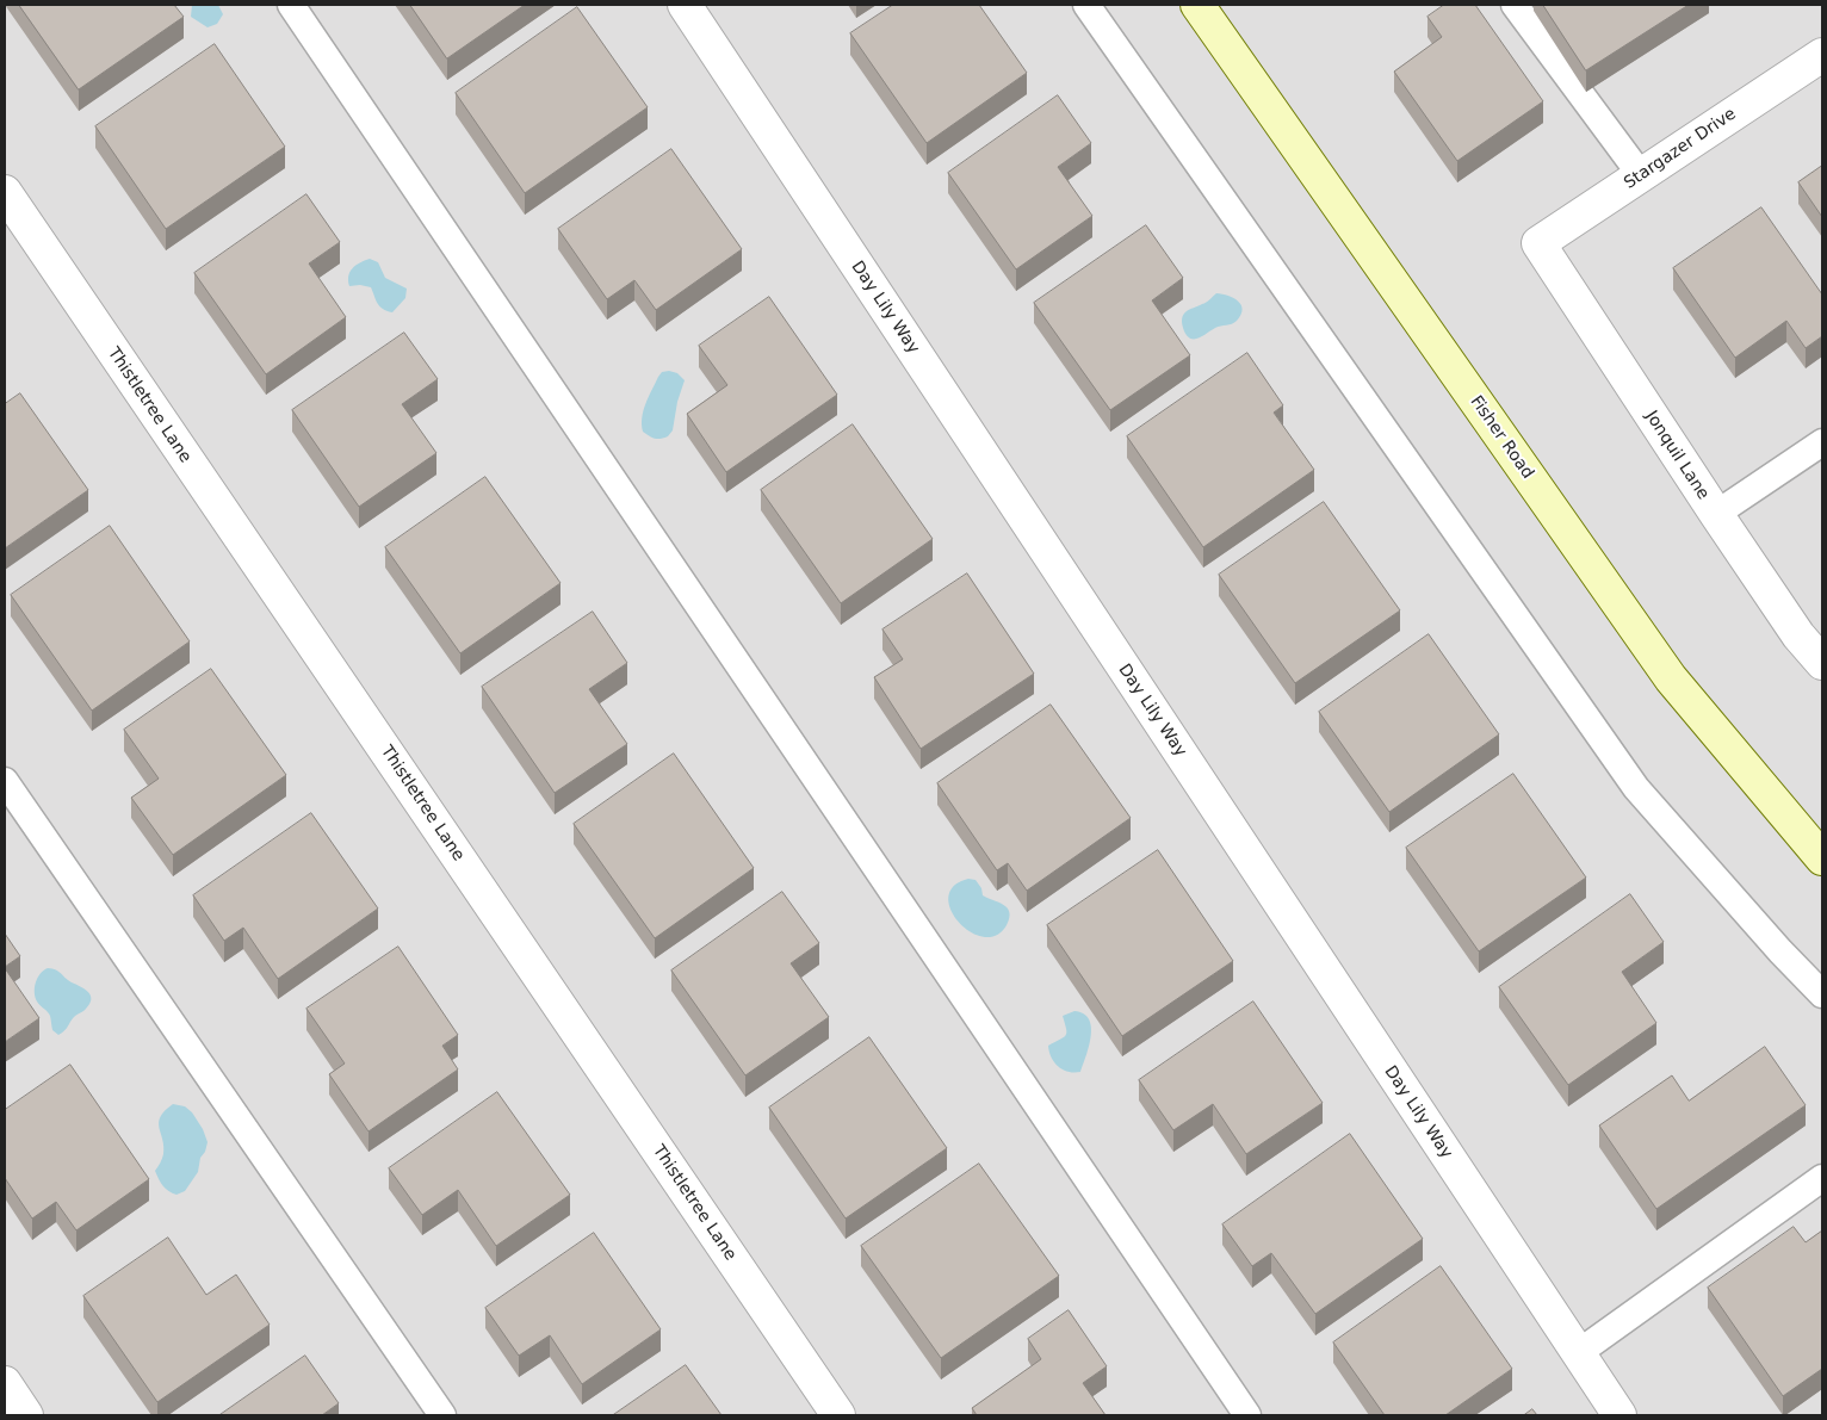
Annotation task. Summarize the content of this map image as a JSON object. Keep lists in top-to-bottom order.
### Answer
{
  "streets": {
    "street": [
      "Stargazer Drive",
      "Day Lily Way",
      "Thistletree Lane",
      "Fisher Road",
      "Jonquil Lane"
    ]
  },
  "crossings": [
    ["Stargazer Drive", "Jonquil Lane"]
  ]
}
